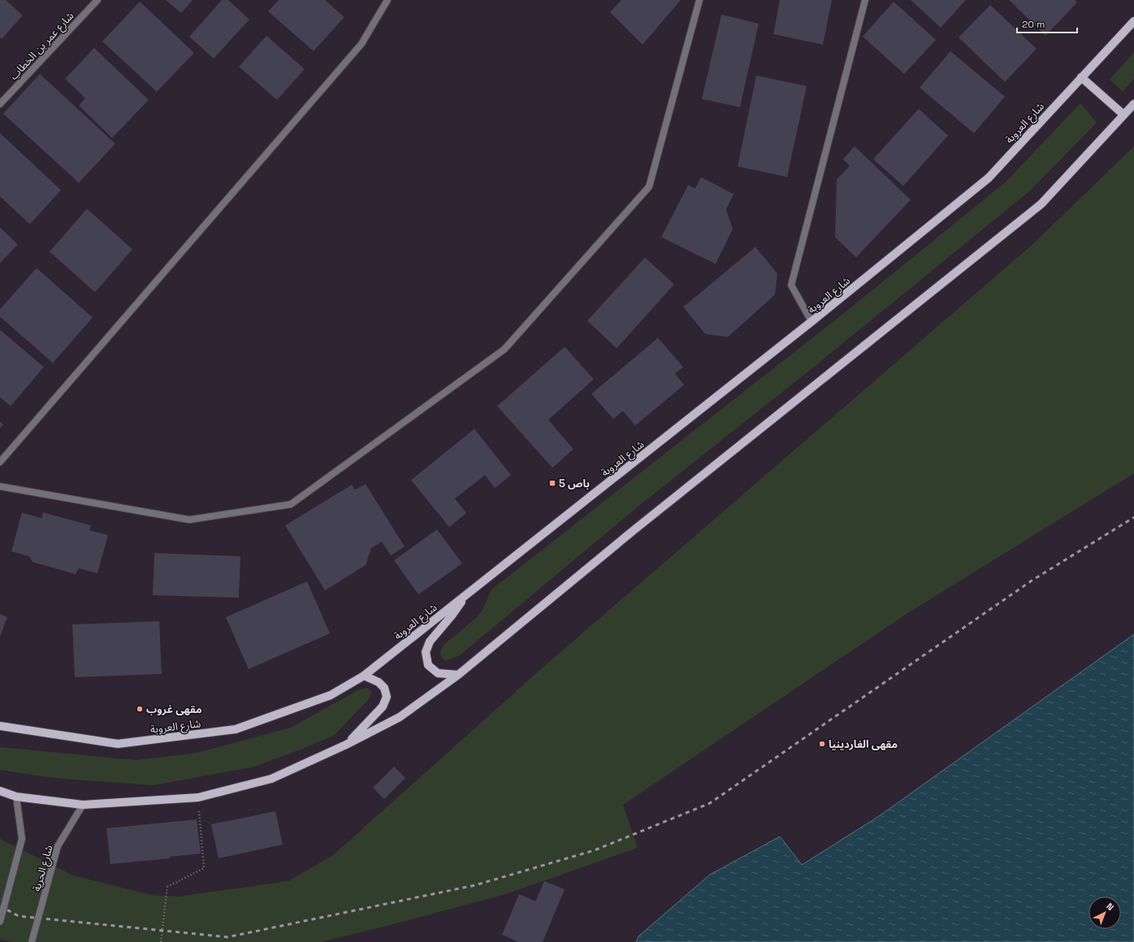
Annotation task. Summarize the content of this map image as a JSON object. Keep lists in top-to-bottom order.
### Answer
{
  "streets": {
    "main road": ["شارع العروبة"],
    "street": ["شارع عمر بن الخطاب", "شارع الحرية"]
  },
  "places": {
    "transit": ["باص 5"],
    "other": ["مقهى غروب", "مقهى الغاردينيا"]
  },
  "scale_bar": "20 m",
  "north": "top right"
}
